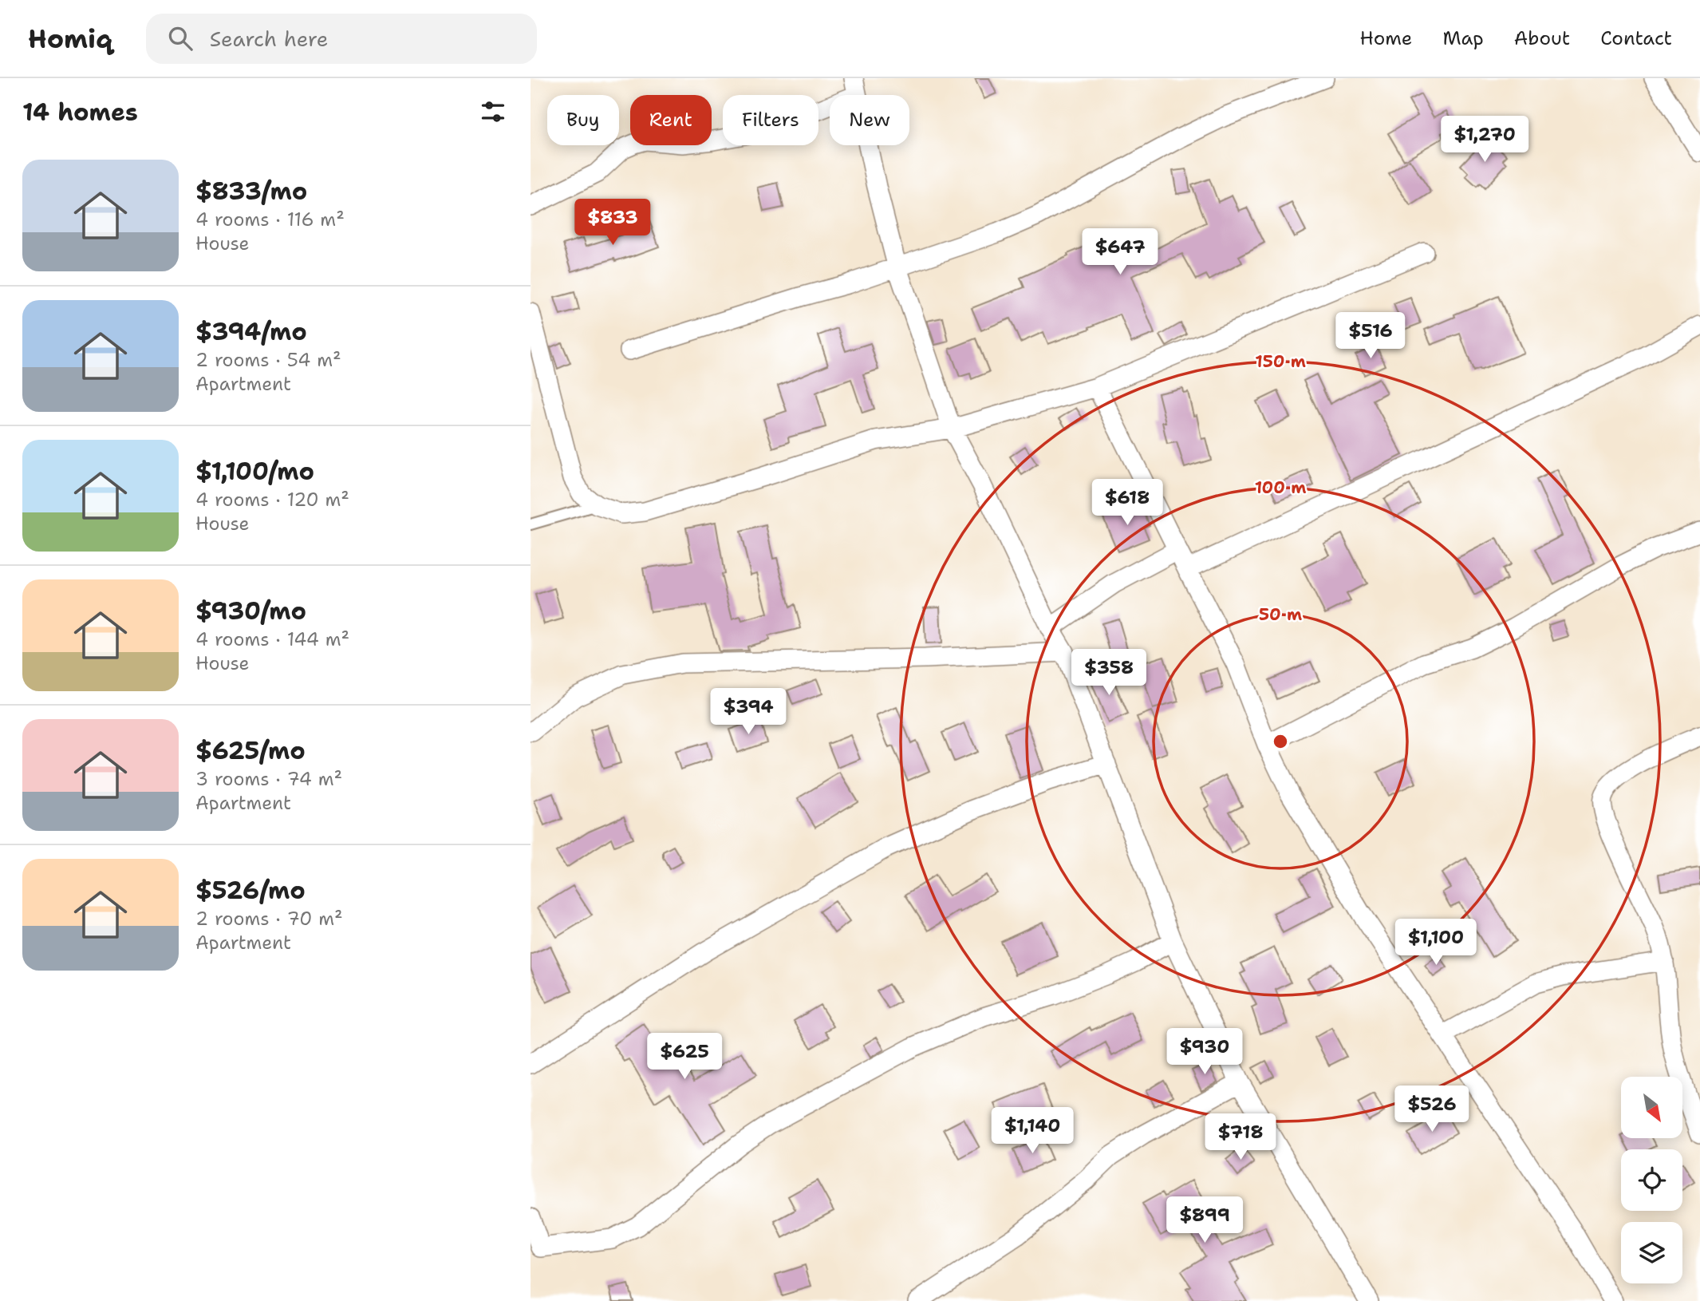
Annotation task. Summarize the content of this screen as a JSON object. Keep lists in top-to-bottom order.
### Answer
{
  "north": "bottom right",
  "page": {
    "header": "Homiq",
    "search": "Search here",
    "nav": [
      "Home",
      "Map",
      "About",
      "Contact"
    ],
    "heading": "14 homes",
    "chip": [
      "Buy",
      "Rent",
      "Filters",
      "New"
    ],
    "price": [
      "$1,270",
      "$833",
      "$647",
      "$516",
      "$618",
      "$358",
      "$394",
      "$1,100",
      "$930",
      "$625",
      "$526",
      "$1,140",
      "$718",
      "$899"
    ],
    "list": [
      {
        "name": "$833/mo",
        "note": "4 rooms · 116 m² · House"
      },
      {
        "name": "$394/mo",
        "note": "2 rooms · 54 m² · Apartment"
      },
      {
        "name": "$1,100/mo",
        "note": "4 rooms · 120 m² · House"
      },
      {
        "name": "$930/mo",
        "note": "4 rooms · 144 m² · House"
      },
      {
        "name": "$625/mo",
        "note": "3 rooms · 74 m² · Apartment"
      },
      {
        "name": "$526/mo",
        "note": "2 rooms · 70 m² · Apartment"
      }
    ]
  },
  "rings": ["150 m", "100 m", "50 m"]
}
